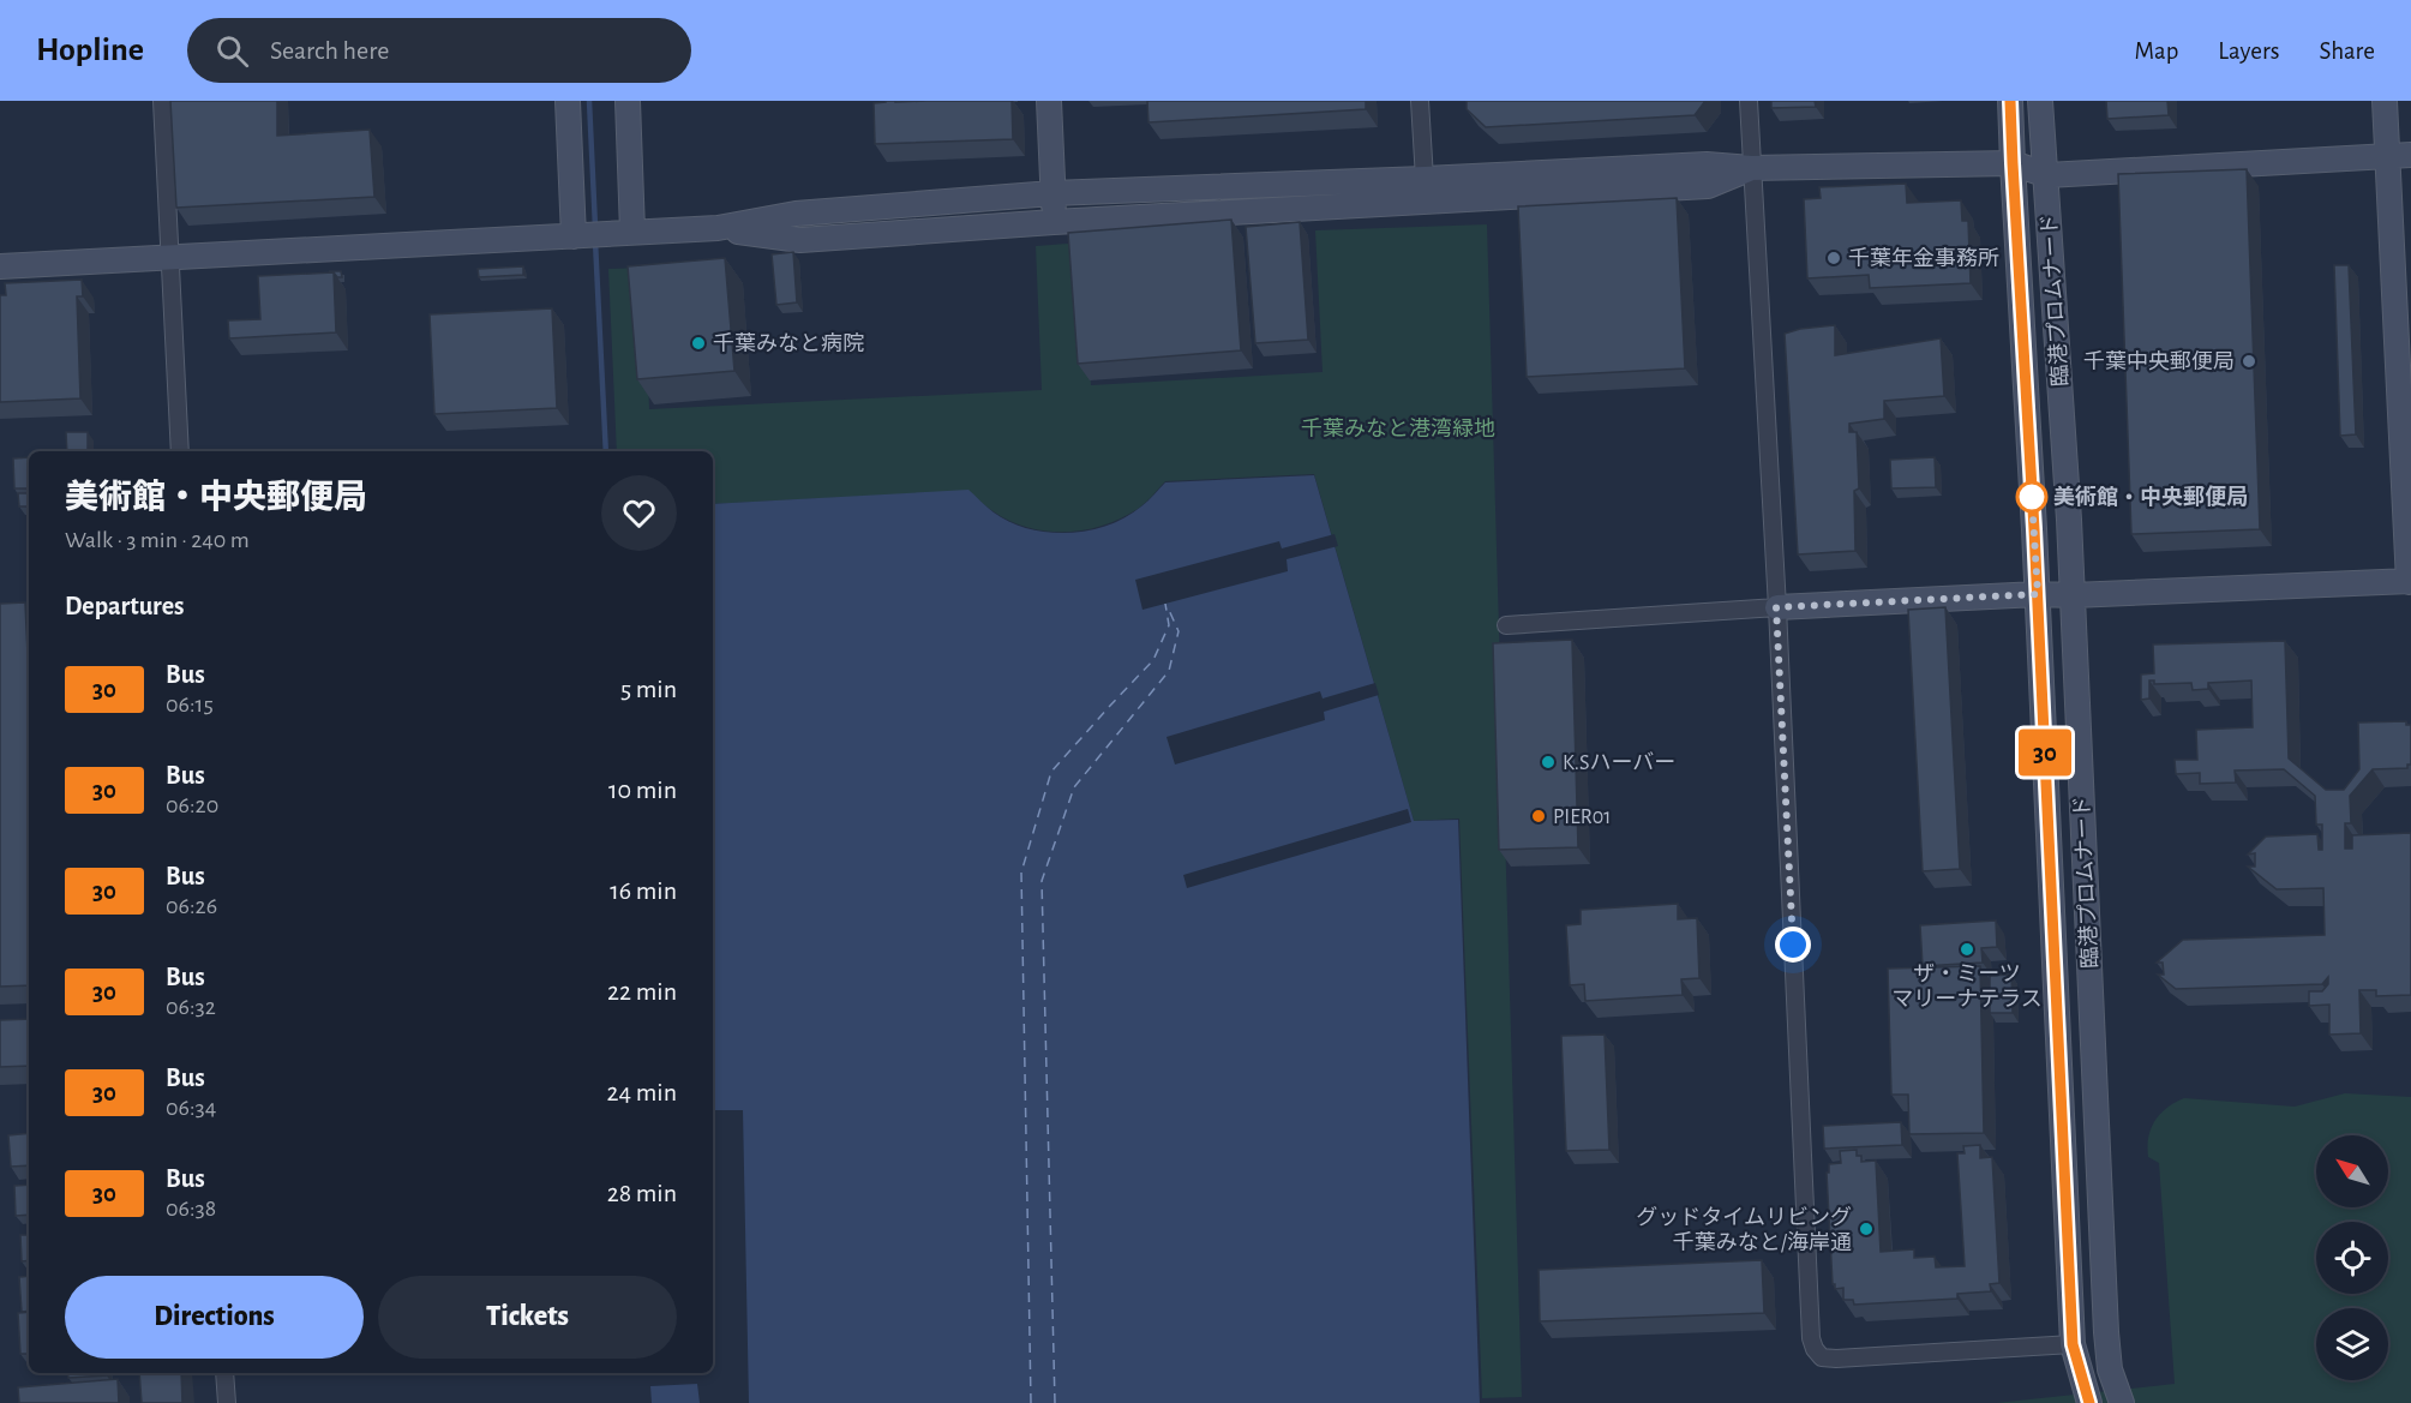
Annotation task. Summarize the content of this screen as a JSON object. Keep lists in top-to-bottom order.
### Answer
{
  "streets": {
    "street": ["臨港プロムナード"]
  },
  "parks": ["千葉みなと港湾緑地"],
  "places": [
    "千葉年金事務所",
    "千葉みなと病院",
    "千葉中央郵便局",
    "美術館・中央郵便局",
    "K.Sハーバー",
    "PIER01",
    "ザ・ミーツ マリーナテラス",
    "グッドタイムリビング 千葉みなと/海岸通"
  ],
  "lines": ["bus line 30"],
  "north": "top left",
  "page": {
    "header": "Hopline",
    "search": "Search here",
    "nav": ["Map", "Layers", "Share"],
    "on_map": "30",
    "heading": [
      ["美術館・中央郵便局", "Walk · 3 min · 240 m"],
      "Departures"
    ],
    "list": [
      {
        "mark": "30",
        "name": "Bus",
        "note": "06:15",
        "value": "5 min"
      },
      {
        "mark": "30",
        "name": "Bus",
        "note": "06:20",
        "value": "10 min"
      },
      {
        "mark": "30",
        "name": "Bus",
        "note": "06:26",
        "value": "16 min"
      },
      {
        "mark": "30",
        "name": "Bus",
        "note": "06:32",
        "value": "22 min"
      },
      {
        "mark": "30",
        "name": "Bus",
        "note": "06:34",
        "value": "24 min"
      },
      {
        "mark": "30",
        "name": "Bus",
        "note": "06:38",
        "value": "28 min"
      }
    ],
    "buttons": ["Directions", "Tickets"]
  }
}
